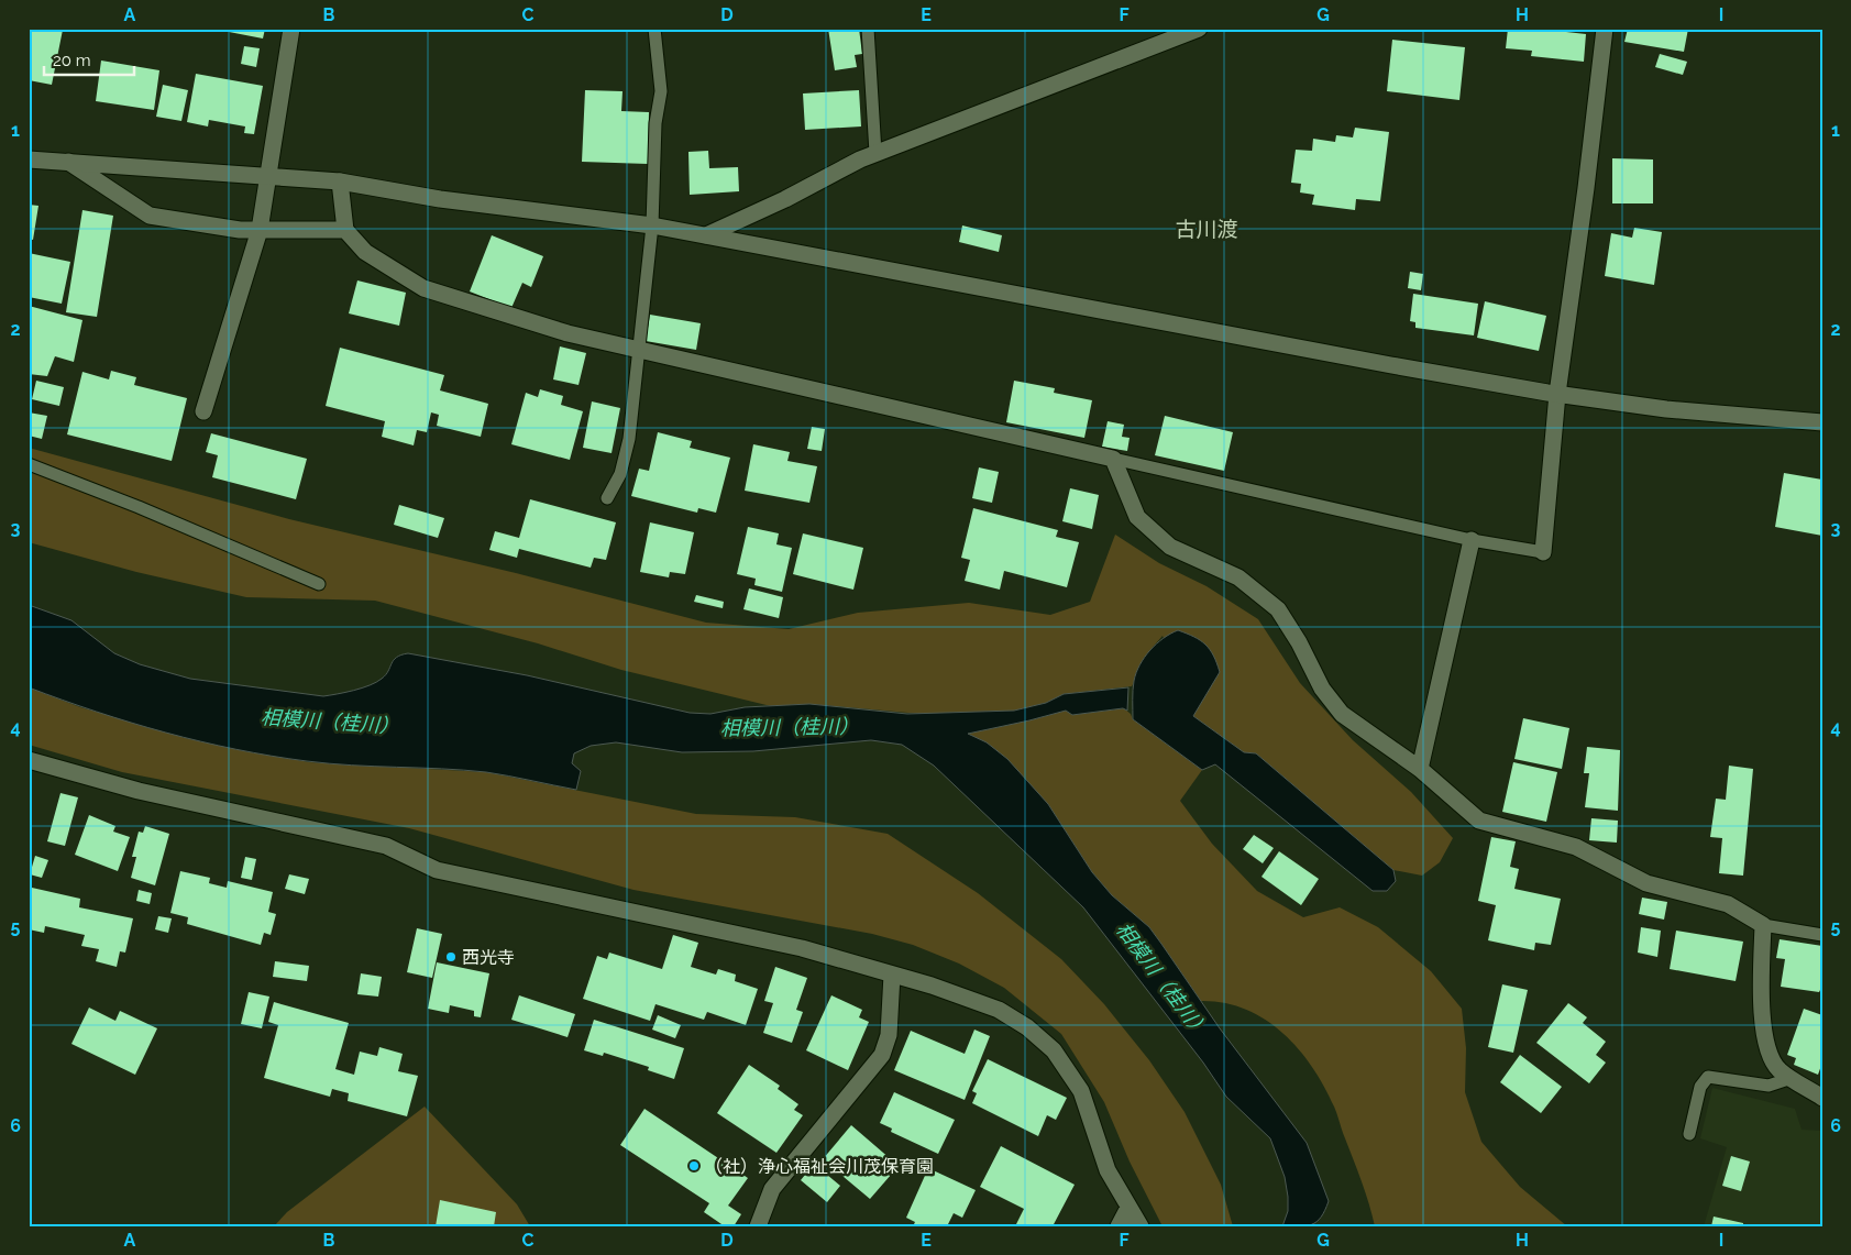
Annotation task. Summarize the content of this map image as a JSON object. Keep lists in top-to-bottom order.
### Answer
{
  "districts": ["古川渡"],
  "water": ["相模川（桂川）"],
  "places": ["西光寺", "（社）浄心福祉会川茂保育園"],
  "scale_bar": "20 m",
  "grid": {
    "columns": [
      "A",
      "B",
      "C",
      "D",
      "E",
      "F",
      "G",
      "H",
      "I"
    ],
    "rows": [
      "1",
      "2",
      "3",
      "4",
      "5",
      "6"
    ]
  }
}
